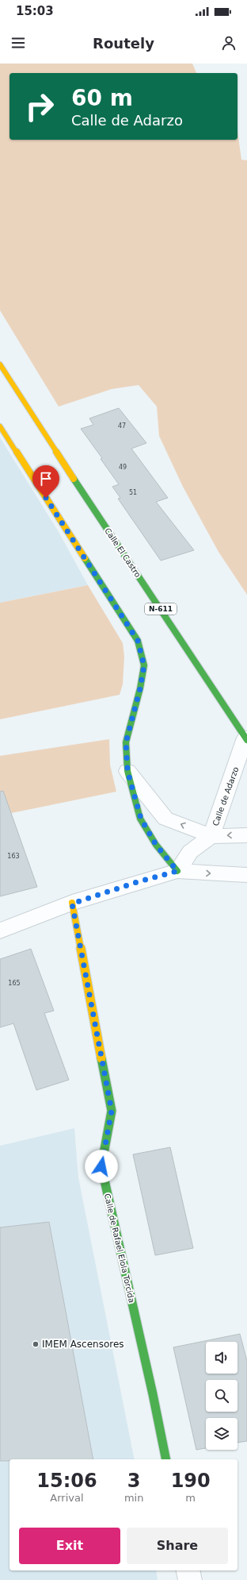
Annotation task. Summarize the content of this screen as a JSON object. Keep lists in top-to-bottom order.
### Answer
{
  "streets": {
    "main road": ["Calle El Castro", "N-611", "Calle de Rafael Elola Torcida"],
    "street": ["Calle de Adarzo"]
  },
  "crossings": [
    ["Calle El Castro", "Calle de Adarzo"]
  ],
  "places": ["IMEM Ascensores"],
  "house_numbers": [
    "47",
    "49",
    "51",
    "163",
    "165"
  ],
  "page": {
    "status": "15:03",
    "header": "Routely",
    "turn": ["60 m", "Calle de Adarzo"],
    "eta": [
      "15:06",
      "Arrival",
      "3",
      "min",
      "190",
      "m"
    ],
    "buttons": ["Exit", "Share"]
  }
}
